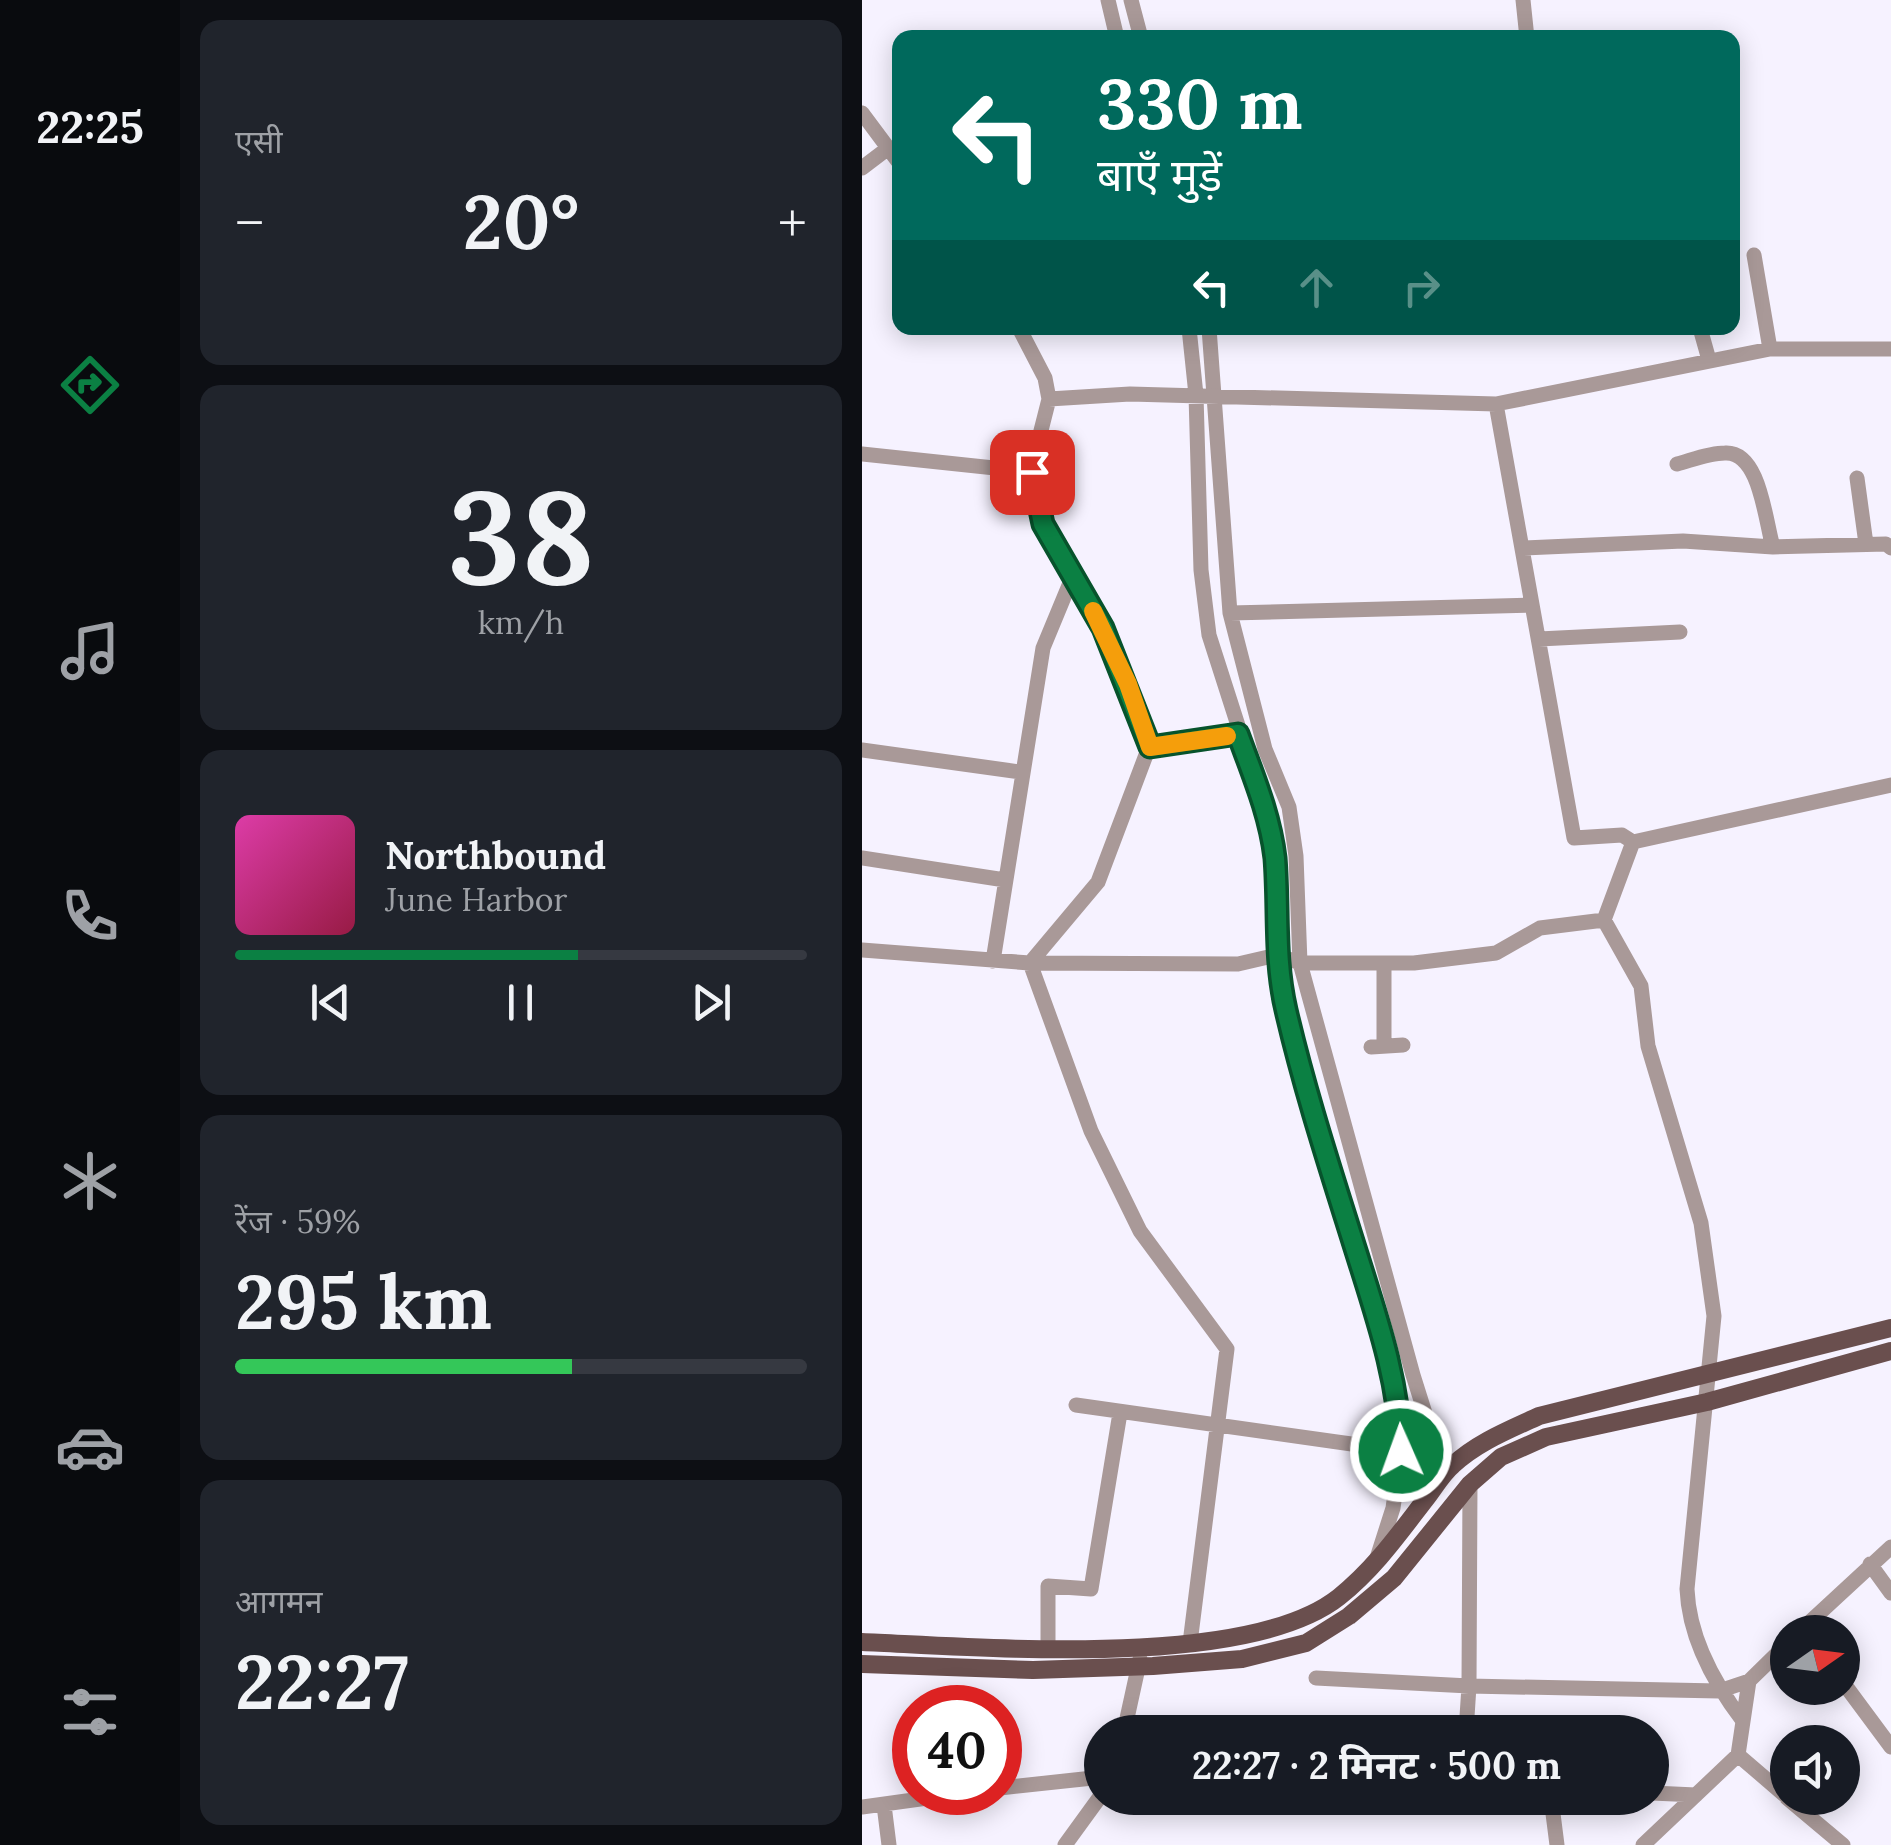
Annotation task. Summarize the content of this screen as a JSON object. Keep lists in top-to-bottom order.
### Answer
{
  "north": "right",
  "page": {
    "tabs": "22:25",
    "tile": [
      "एसी",
      ["38", "km/h"],
      ["रेंज · 59%", "295 km"],
      ["आगमन", "22:27"]
    ],
    "turn": ["330 m", "बाएँ मुड़ें"],
    "heat": ["−", "20°", "+"],
    "song": ["Northbound", "June Harbor"],
    "limit": "40",
    "trip": "22:27 · 2 मिनट · 500 m"
  }
}
